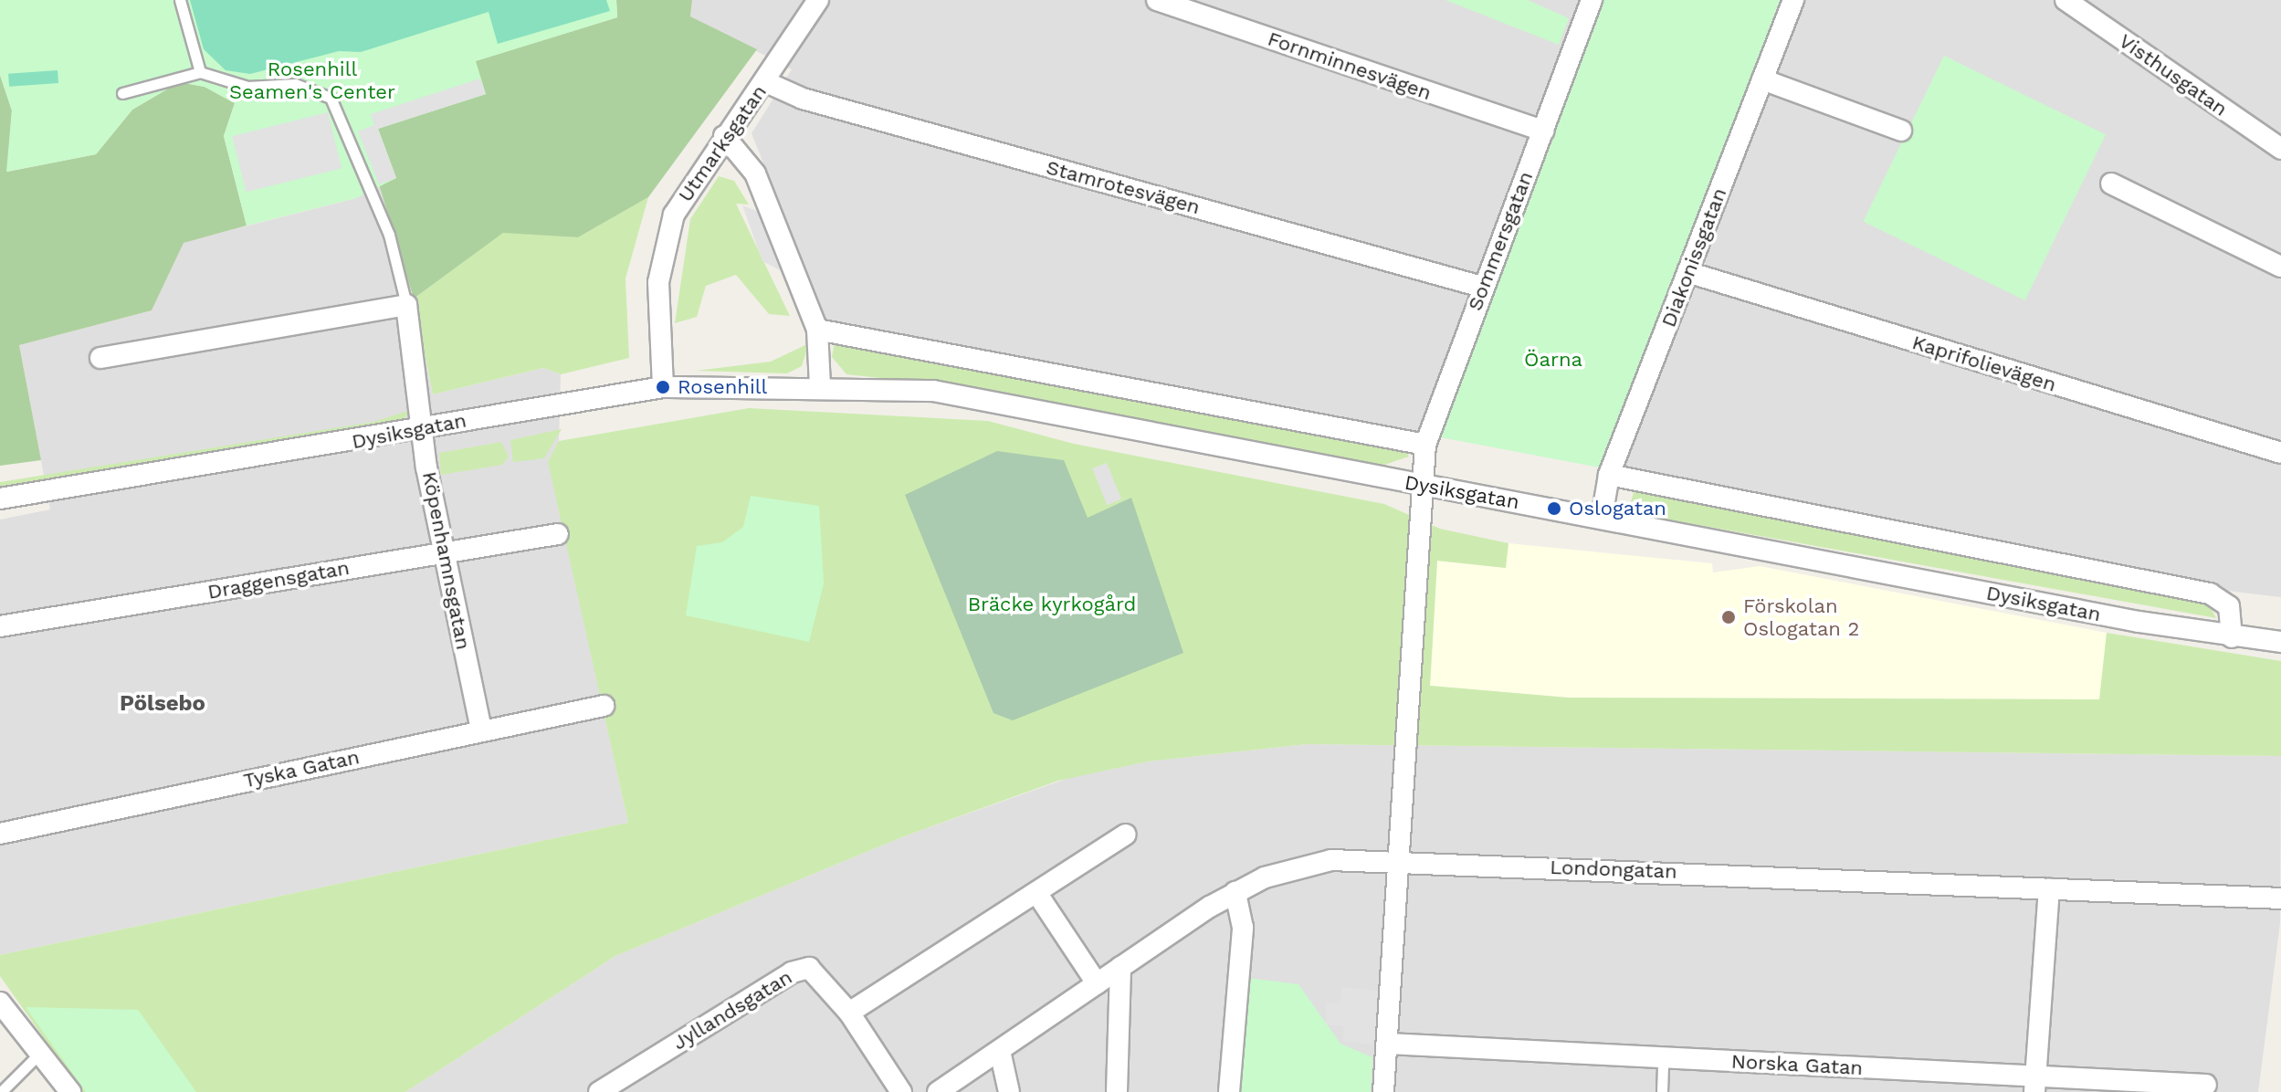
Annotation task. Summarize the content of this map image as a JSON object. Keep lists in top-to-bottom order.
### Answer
{
  "streets": {
    "street": [
      "Fornminnesvägen",
      "Visthusgatan",
      "Utmarksgatan",
      "Stamrotesvägen",
      "Sommersgatan",
      "Diakonissgatan",
      "Kaprifolievägen",
      "Dysiksgatan",
      "Köpenhamnsgatan",
      "Draggensgatan",
      "Tyska Gatan",
      "Londongatan",
      "Jyllandsgatan",
      "Norska Gatan"
    ]
  },
  "crossings": [
    ["Fornminnesvägen", "Sommersgatan"],
    ["Utmarksgatan", "Stamrotesvägen"],
    ["Utmarksgatan", "Dysiksgatan"],
    ["Stamrotesvägen", "Sommersgatan"],
    ["Sommersgatan", "Dysiksgatan"],
    ["Diakonissgatan", "Kaprifolievägen"],
    ["Diakonissgatan", "Dysiksgatan"],
    ["Dysiksgatan", "Köpenhamnsgatan"],
    ["Köpenhamnsgatan", "Draggensgatan"],
    ["Köpenhamnsgatan", "Tyska Gatan"]
  ],
  "districts": ["Pölsebo"],
  "parks": ["Rosenhill Seamen's Center", "Öarna", "Bräcke kyrkogård"],
  "places": ["Rosenhill", "Oslogatan", "Förskolan Oslogatan 2"]
}
